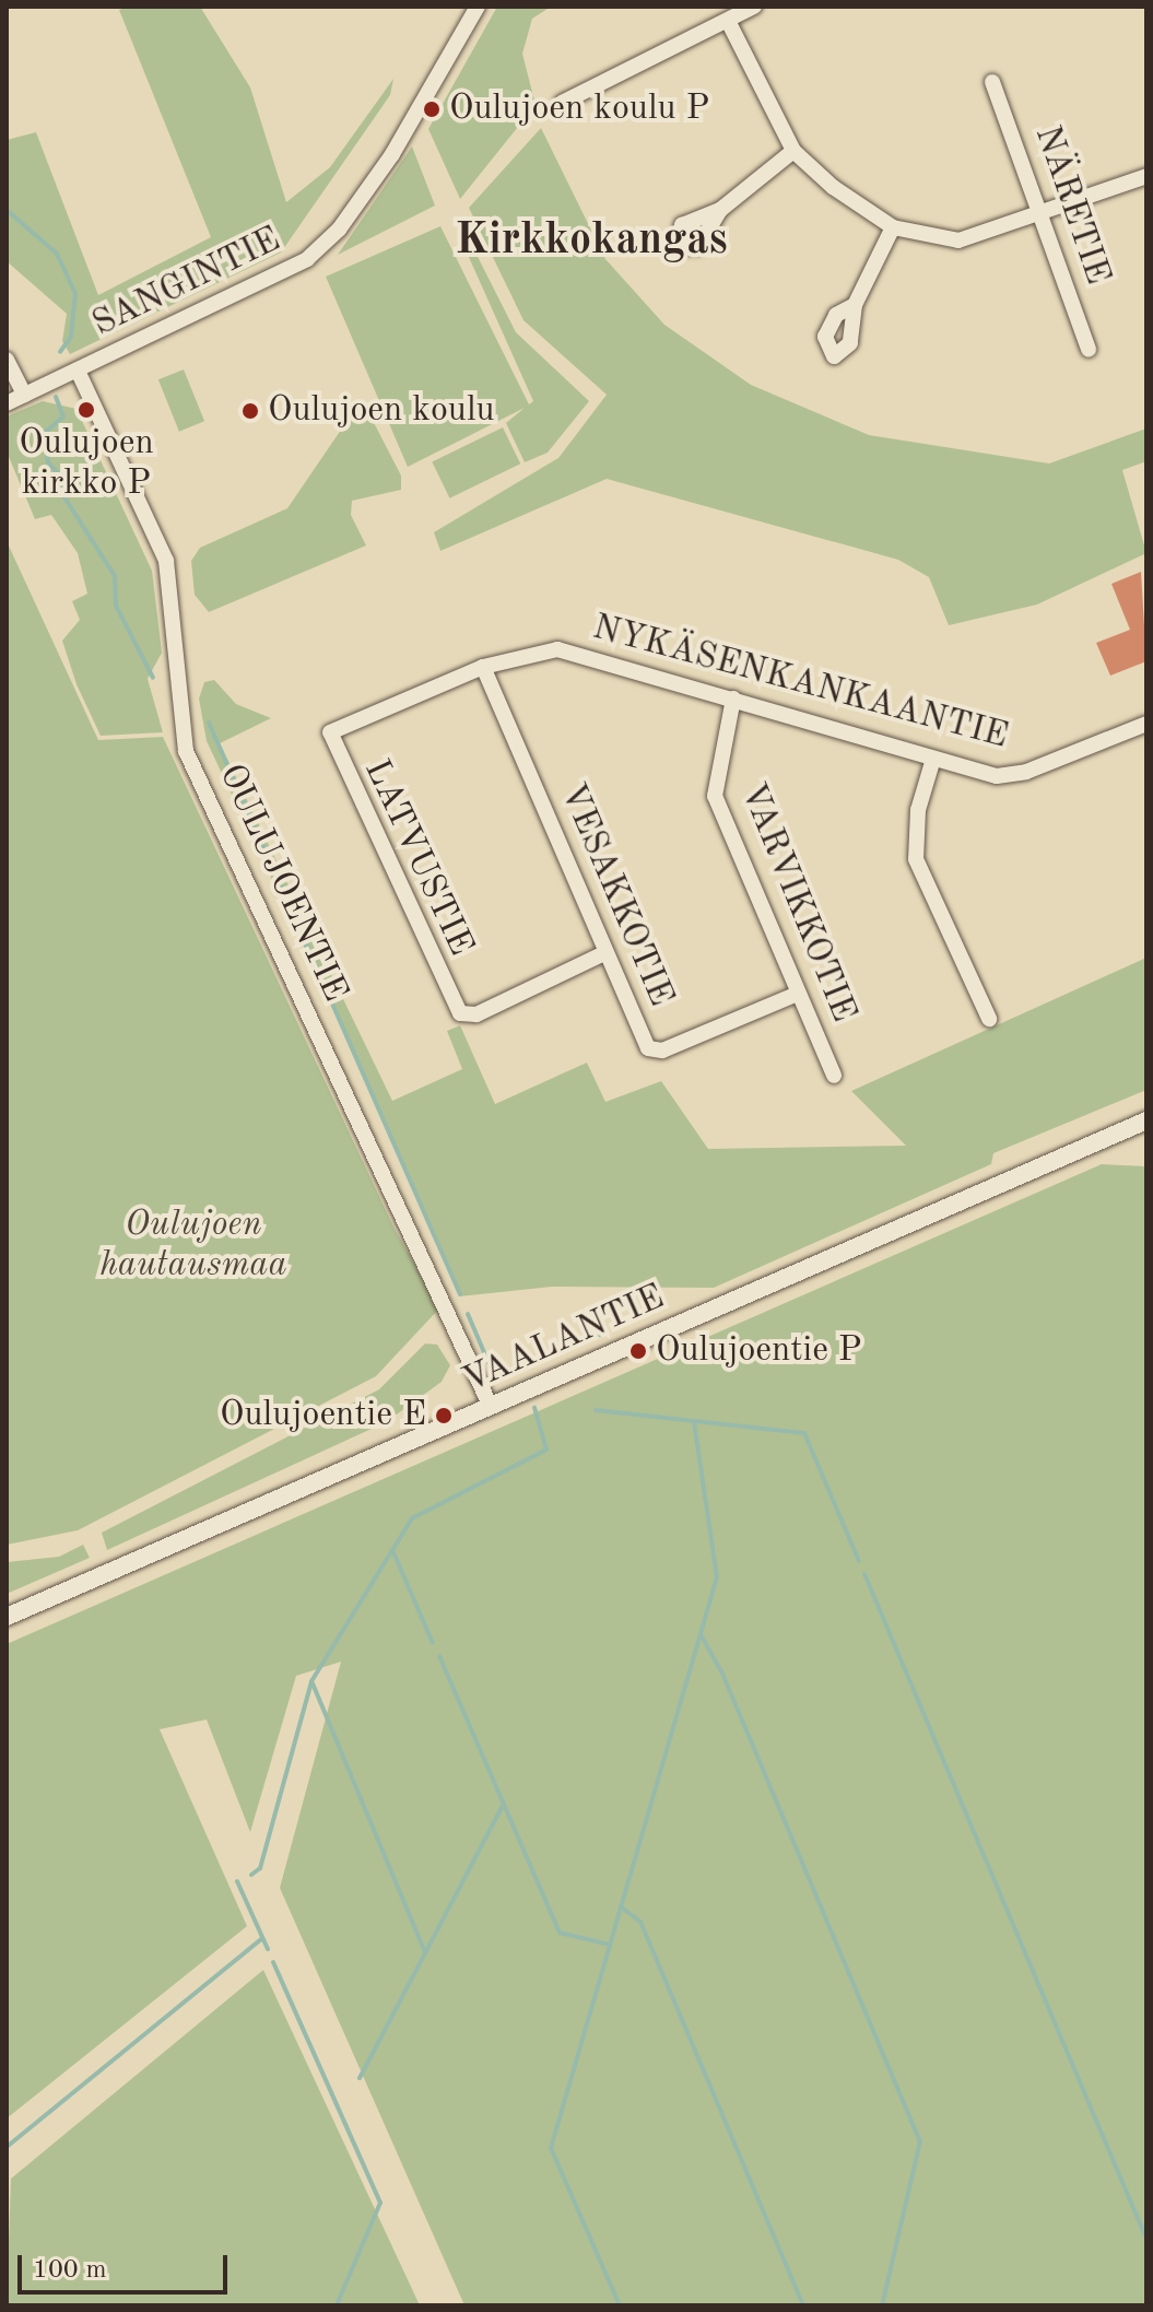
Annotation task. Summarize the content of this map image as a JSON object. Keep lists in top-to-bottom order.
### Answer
{
  "streets": {
    "street": [
      "NÄRETIE",
      "SANGINTIE",
      "NYKÄSENKANKAANTIE",
      "LATVUSTIE",
      "OULUJOENTIE",
      "VESAKKOTIE",
      "VARVIKKOTIE",
      "VAALANTIE"
    ]
  },
  "crossings": [
    ["SANGINTIE", "OULUJOENTIE"],
    ["NYKÄSENKANKAANTIE", "LATVUSTIE"],
    ["NYKÄSENKANKAANTIE", "VESAKKOTIE"],
    ["NYKÄSENKANKAANTIE", "VARVIKKOTIE"],
    ["LATVUSTIE", "VESAKKOTIE"],
    ["OULUJOENTIE", "VAALANTIE"],
    ["VESAKKOTIE", "VARVIKKOTIE"]
  ],
  "districts": ["Kirkkokangas"],
  "parks": ["Oulujoen hautausmaa"],
  "places": [
    "Oulujoen koulu P",
    "Oulujoen kirkko P",
    "Oulujoen koulu",
    "Oulujoentie P",
    "Oulujoentie E"
  ],
  "scale_bar": "100 m"
}
